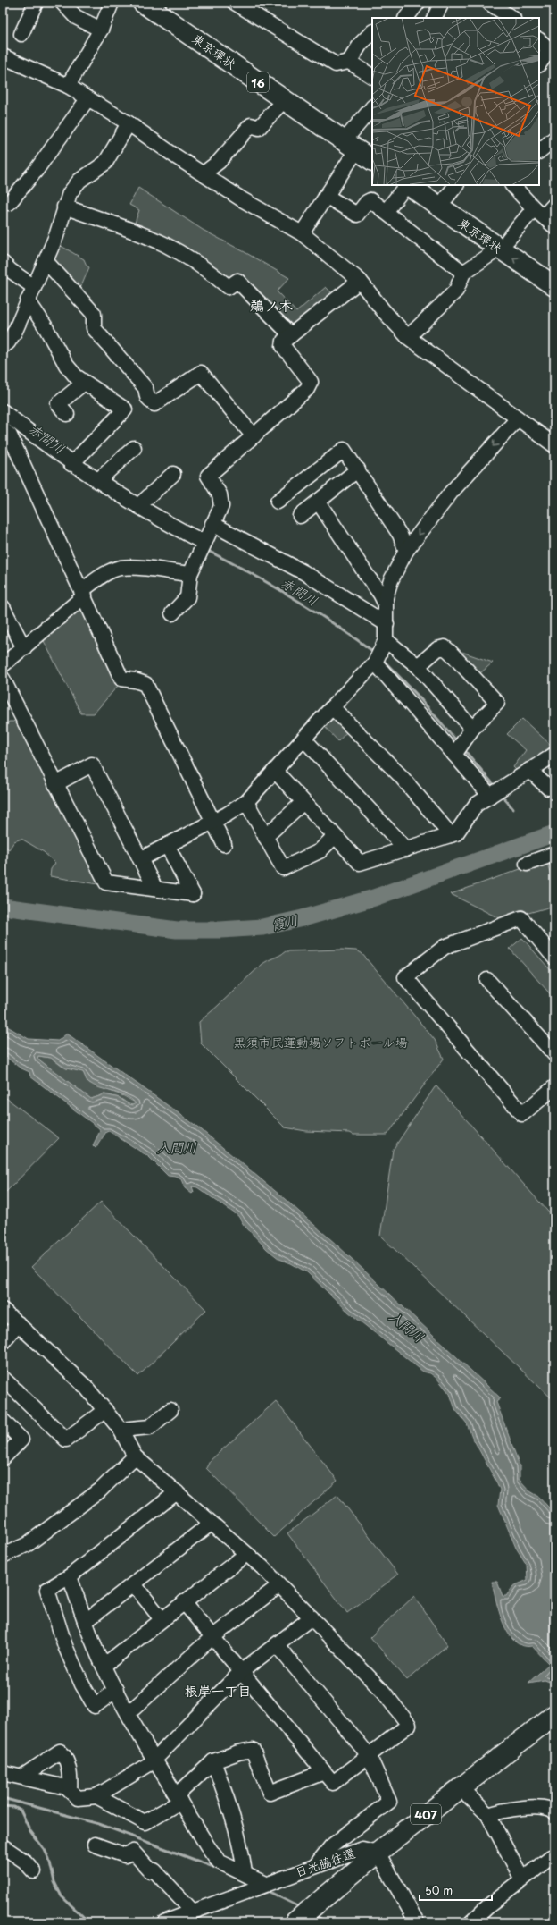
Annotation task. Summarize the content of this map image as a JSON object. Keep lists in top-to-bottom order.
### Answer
{
  "streets": {
    "highway": ["東京環状", "16", "407"],
    "street": ["日光脇往還"]
  },
  "crossings": [
    ["407", "日光脇往還"]
  ],
  "districts": ["鵜ノ木", "根岸一丁目"],
  "water": ["赤間川", "霞川", "入間川"],
  "parks": ["黒須市民運動場ソフトボール場"],
  "scale_bar": "50 m"
}
